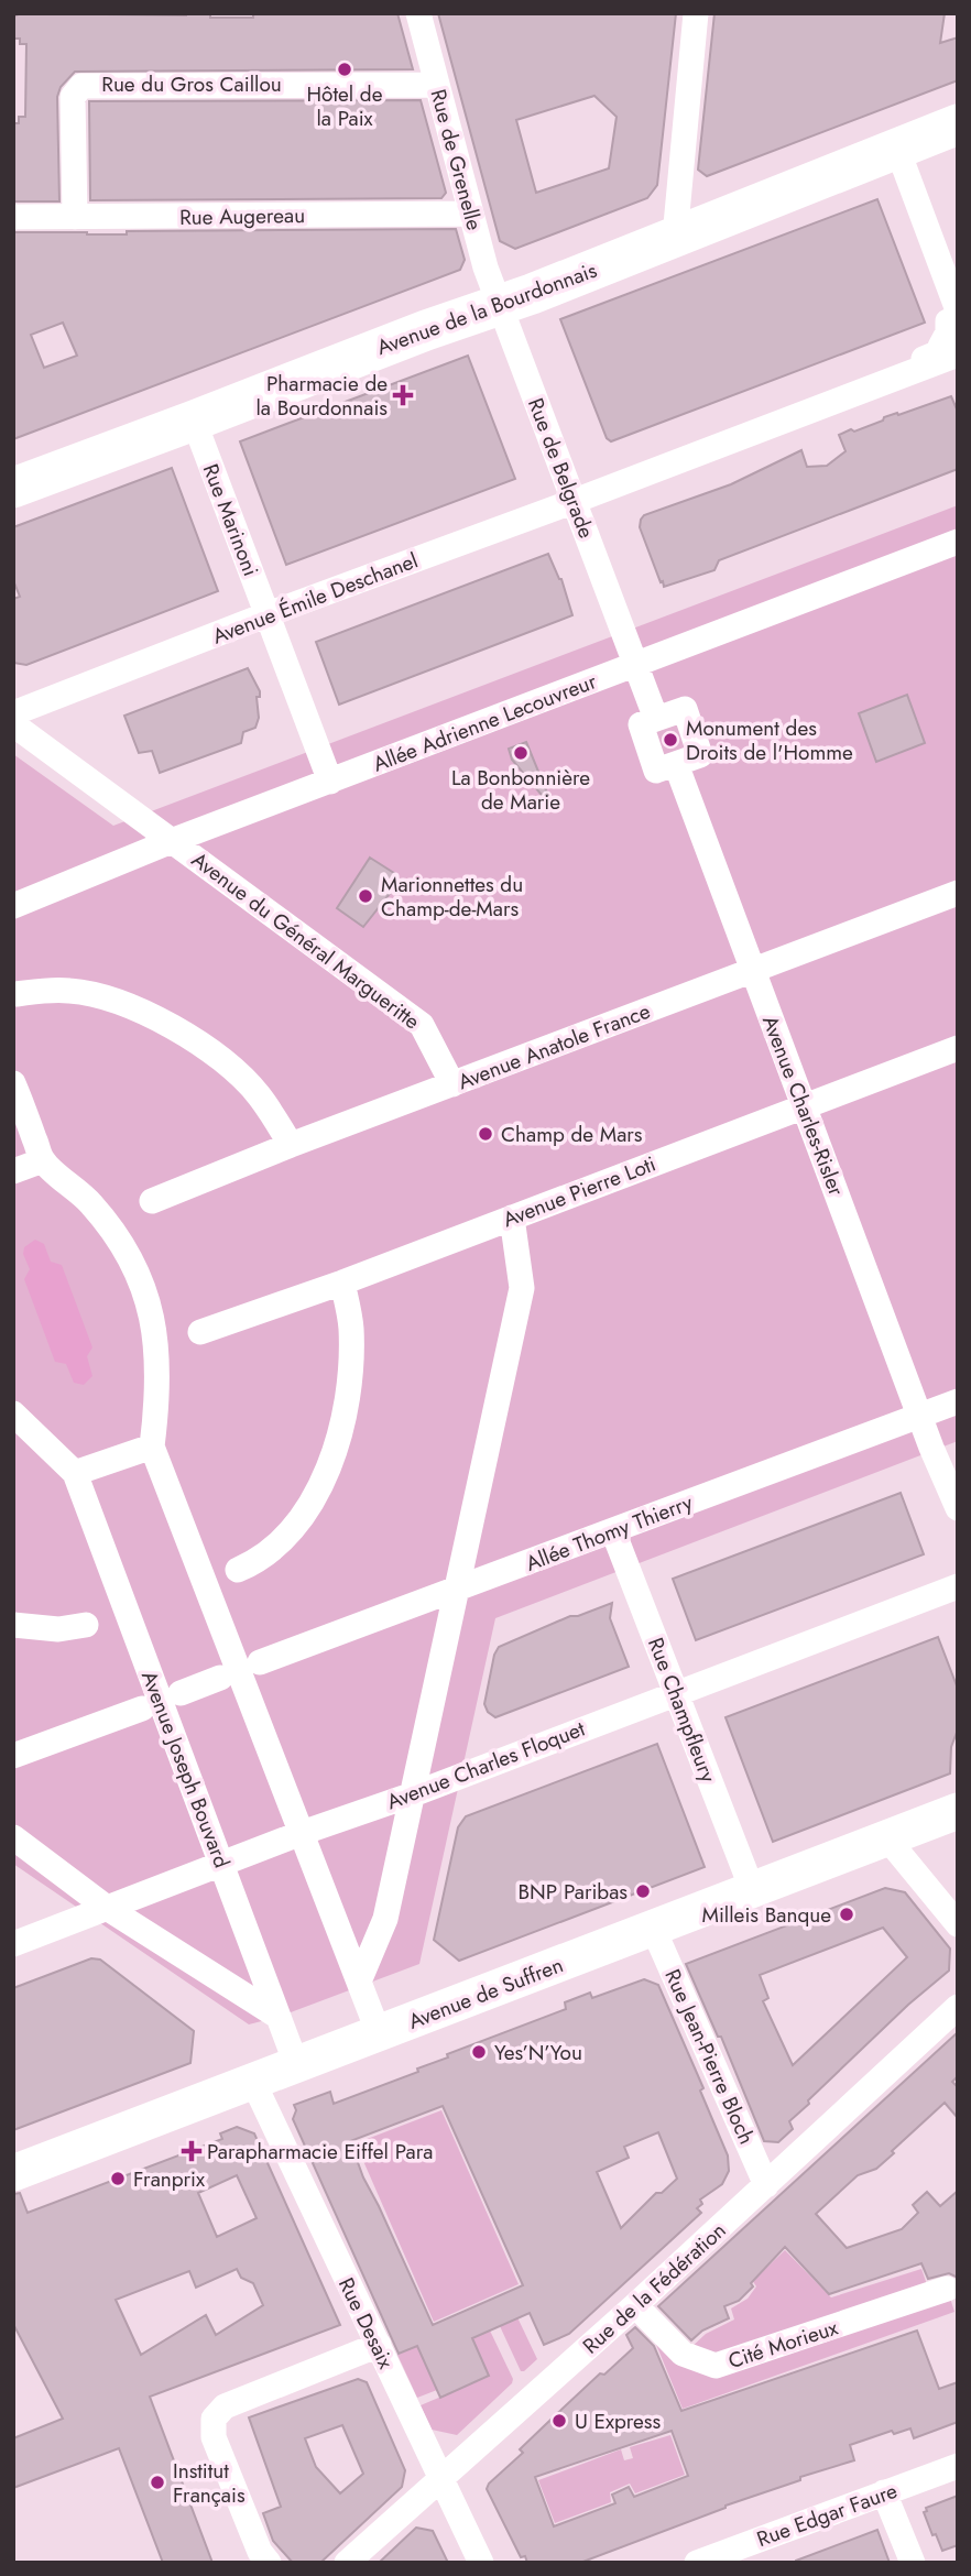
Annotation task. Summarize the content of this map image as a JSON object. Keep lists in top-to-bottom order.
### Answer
{
  "streets": {
    "main road": ["Avenue de la Bourdonnais", "Avenue de Suffren"],
    "street": [
      "Rue du Gros Caillou",
      "Rue de Grenelle",
      "Rue Augereau",
      "Rue de Belgrade",
      "Rue Marinoni",
      "Avenue Émile Deschanel",
      "Allée Adrienne Lecouvreur",
      "Avenue du Général Margueritte",
      "Avenue Anatole France",
      "Avenue Charles-Risler",
      "Avenue Pierre Loti",
      "Allée Thomy Thierry",
      "Rue Champfleury",
      "Avenue Charles Floquet",
      "Avenue Joseph Bouvard",
      "Rue Jean-Pierre Bloch",
      "Rue de la Fédération",
      "Rue Desaix",
      "Cité Morieux",
      "Rue Edgar Faure"
    ]
  },
  "crossings": [
    ["Rue du Gros Caillou", "Rue de Grenelle"],
    ["Rue du Gros Caillou", "Rue Augereau"],
    ["Rue de Grenelle", "Rue Augereau"],
    ["Rue de Grenelle", "Avenue de la Bourdonnais"],
    ["Rue de Grenelle", "Rue de Belgrade"],
    ["Avenue de la Bourdonnais", "Rue de Belgrade"],
    ["Avenue de la Bourdonnais", "Rue Marinoni"],
    ["Rue de Belgrade", "Avenue Émile Deschanel"],
    ["Rue de Belgrade", "Allée Adrienne Lecouvreur"],
    ["Rue Marinoni", "Avenue Émile Deschanel"],
    ["Rue Marinoni", "Allée Adrienne Lecouvreur"],
    ["Allée Adrienne Lecouvreur", "Avenue du Général Margueritte"],
    ["Avenue du Général Margueritte", "Avenue Anatole France"],
    ["Avenue Anatole France", "Avenue Charles-Risler"],
    ["Avenue Charles-Risler", "Avenue Pierre Loti"],
    ["Avenue Charles-Risler", "Allée Thomy Thierry"],
    ["Allée Thomy Thierry", "Rue Champfleury"],
    ["Rue Champfleury", "Avenue Charles Floquet"],
    ["Rue Champfleury", "Avenue de Suffren"],
    ["Avenue Charles Floquet", "Avenue Joseph Bouvard"],
    ["Avenue Joseph Bouvard", "Avenue de Suffren"],
    ["Avenue de Suffren", "Rue Jean-Pierre Bloch"],
    ["Avenue de Suffren", "Rue Desaix"],
    ["Rue Jean-Pierre Bloch", "Rue de la Fédération"],
    ["Rue de la Fédération", "Rue Desaix"],
    ["Rue de la Fédération", "Cité Morieux"]
  ],
  "places": {
    "other": [
      "Hôtel de la Paix",
      "Monument des Droits de l'Homme",
      "La Bonbonnière de Marie",
      "Marionnettes du Champ-de-Mars",
      "Champ de Mars",
      "BNP Paribas",
      "Milleis Banque",
      "Yes’N’You",
      "Franprix",
      "U Express",
      "Institut Français"
    ],
    "health": ["Pharmacie de la Bourdonnais", "Parapharmacie Eiffel Para"]
  }
}
